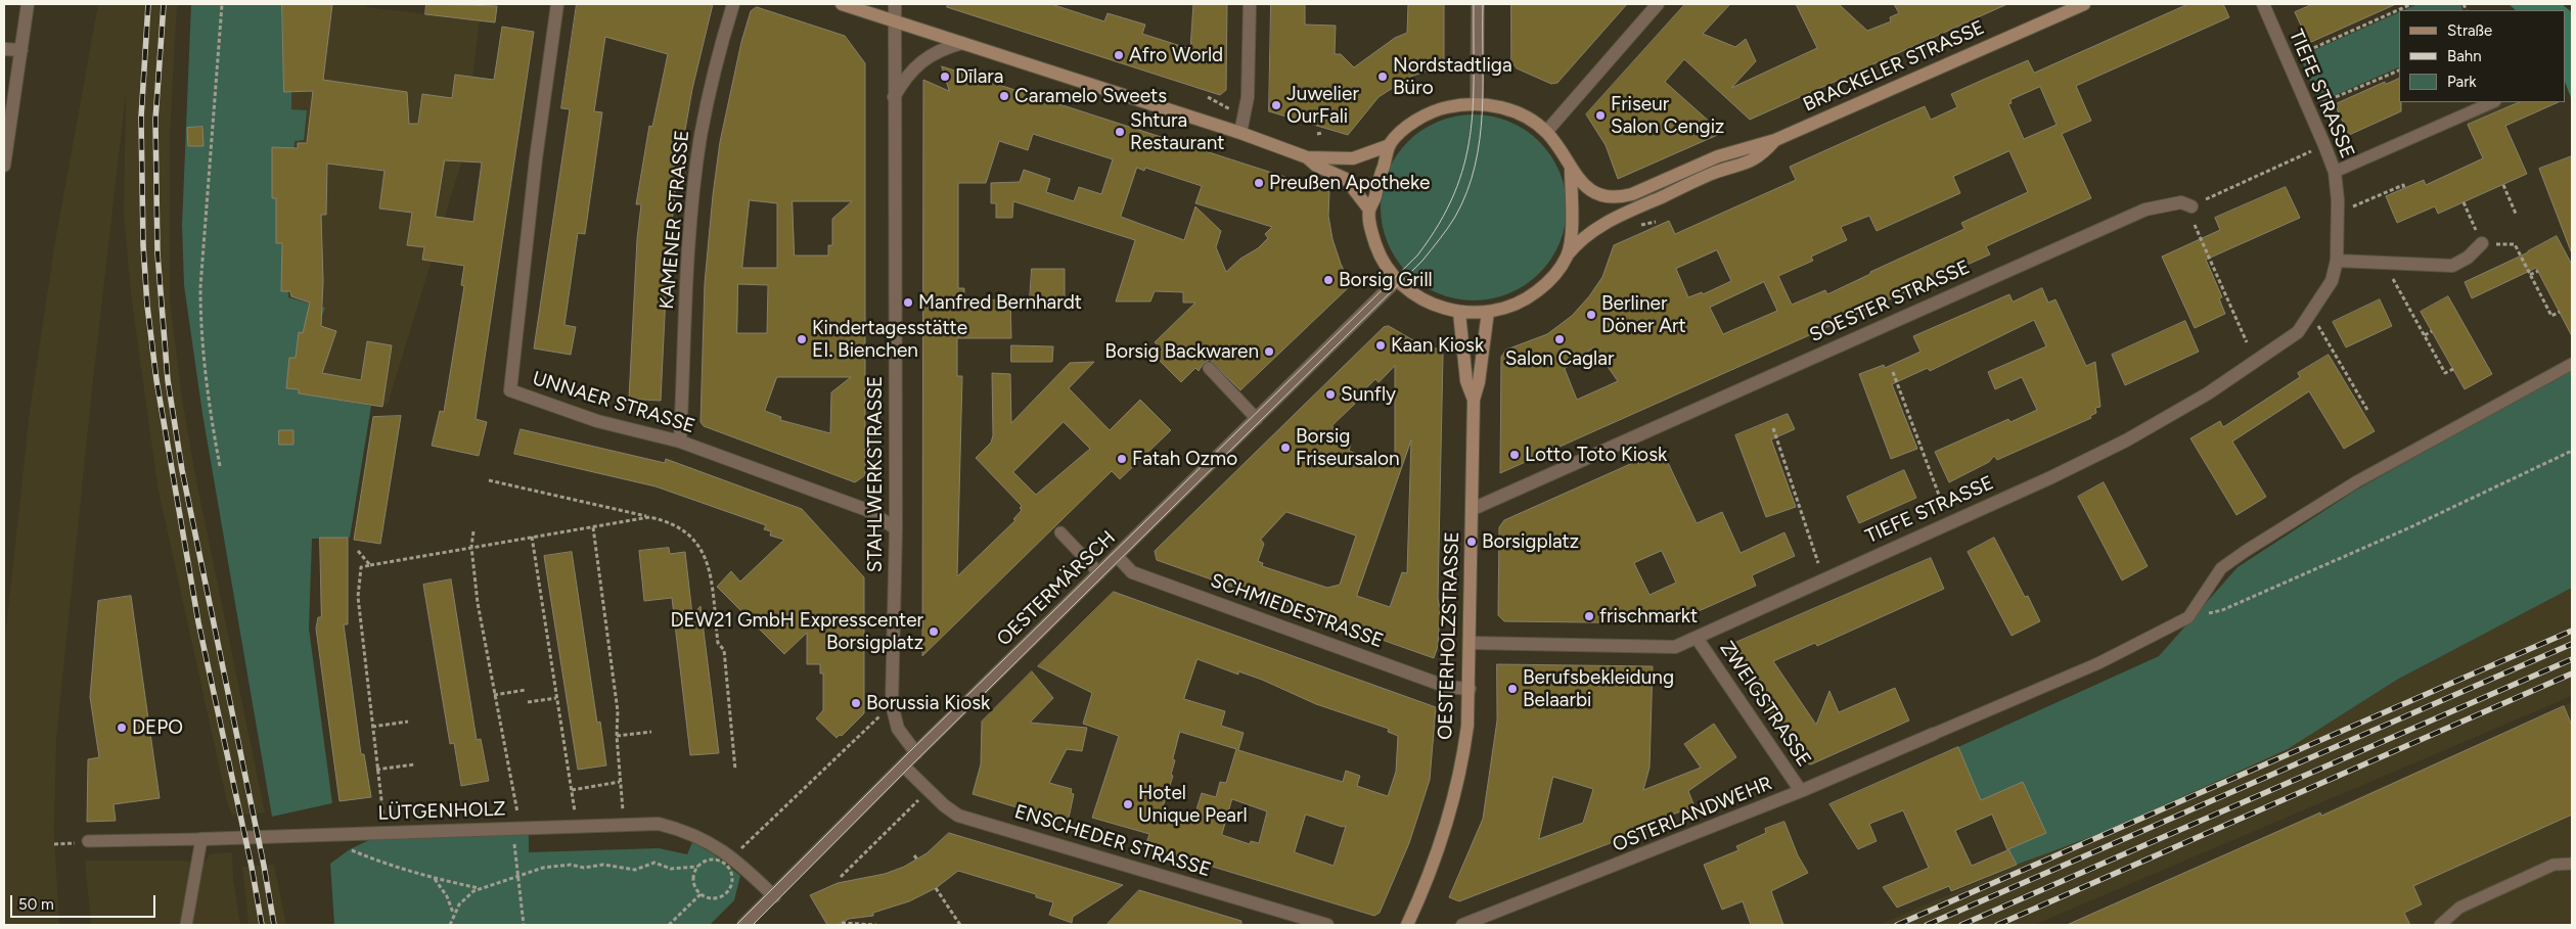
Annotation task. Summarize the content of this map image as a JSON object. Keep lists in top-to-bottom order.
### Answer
{
  "streets": {
    "main road": ["BRACKELER STRASSE", "OESTERHOLZSTRASSE"],
    "street": [
      "TIEFE STRASSE",
      "KAMENER STRASSE",
      "SOESTER STRASSE",
      "UNNAER STRASSE",
      "STAHLWERKSTRASSE",
      "OESTERMÄRSCH",
      "SCHMIEDESTRASSE",
      "ZWEIGSTRASSE",
      "LÜTGENHOLZ",
      "OSTERLANDWEHR",
      "ENSCHEDER STRASSE"
    ]
  },
  "crossings": [
    ["TIEFE STRASSE", "OESTERHOLZSTRASSE"],
    ["TIEFE STRASSE", "ZWEIGSTRASSE"],
    ["KAMENER STRASSE", "UNNAER STRASSE"],
    ["SOESTER STRASSE", "OESTERHOLZSTRASSE"],
    ["UNNAER STRASSE", "STAHLWERKSTRASSE"],
    ["STAHLWERKSTRASSE", "OESTERMÄRSCH"],
    ["OESTERMÄRSCH", "SCHMIEDESTRASSE"],
    ["OESTERMÄRSCH", "LÜTGENHOLZ"],
    ["OESTERMÄRSCH", "ENSCHEDER STRASSE"],
    ["SCHMIEDESTRASSE", "OESTERHOLZSTRASSE"],
    ["ZWEIGSTRASSE", "OSTERLANDWEHR"]
  ],
  "places": [
    "Afro World",
    "Dīlara",
    "Nordstadtliga Büro",
    "Caramelo Sweets",
    "Juwelier OurFali",
    "Friseur Salon Cengiz",
    "Shtura Restaurant",
    "Preußen Apotheke",
    "Borsig Grill",
    "Manfred Bernhardt",
    "Berliner Döner Art",
    "Kindertagesstätte EI. Bienchen",
    "Salon Caglar",
    "Kaan Kiosk",
    "Borsig Backwaren",
    "Sunfly",
    "Borsig Friseursalon",
    "Lotto Toto Kiosk",
    "Fatah Ozmo",
    "Borsigplatz",
    "frischmarkt",
    "DEW21 GmbH Expresscenter Borsigplatz",
    "Berufsbekleidung Belaarbi",
    "Borussia Kiosk",
    "DEPO",
    "Hotel Unique Pearl"
  ],
  "legend": ["Straße", "Bahn", "Park"],
  "scale_bar": "50 m"
}
